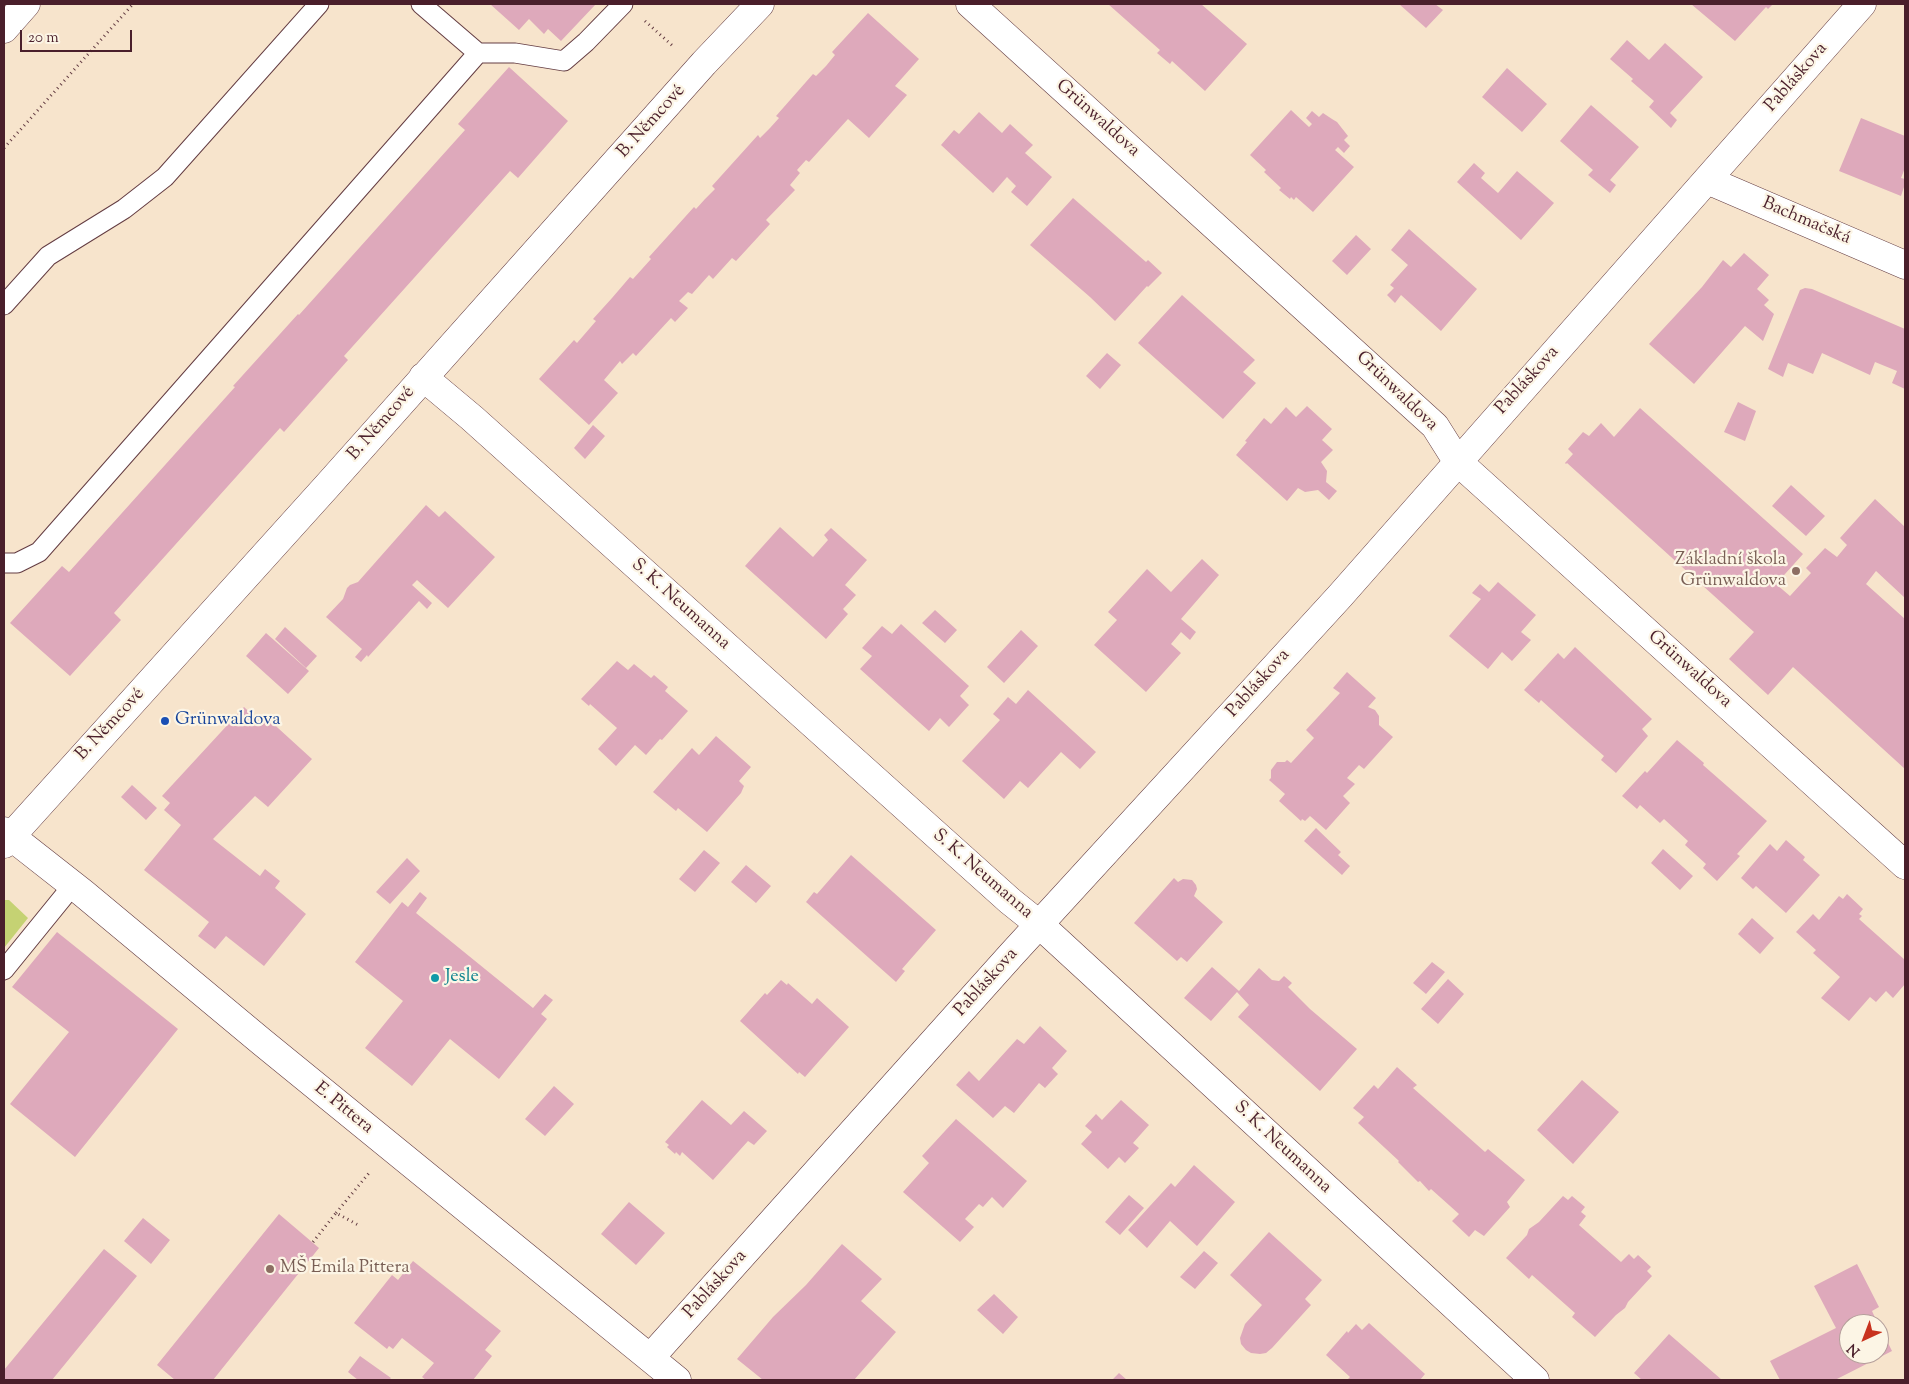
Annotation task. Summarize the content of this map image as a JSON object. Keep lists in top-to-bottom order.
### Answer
{
  "streets": {
    "street": [
      "Pabláskova",
      "Grünwaldova",
      "B. Němcové",
      "Bachmačská",
      "S. K. Neumanna",
      "E. Pittera"
    ]
  },
  "crossings": [
    ["Pabláskova", "Grünwaldova"],
    ["Pabláskova", "Bachmačská"],
    ["Pabláskova", "S. K. Neumanna"],
    ["Pabláskova", "E. Pittera"],
    ["B. Němcové", "S. K. Neumanna"],
    ["B. Němcové", "E. Pittera"]
  ],
  "places": [
    "Základní škola Grünwaldova",
    "Grünwaldova",
    "Jesle",
    "MŠ Emila Pittera"
  ],
  "scale_bar": "20 m",
  "north": "bottom left"
}
